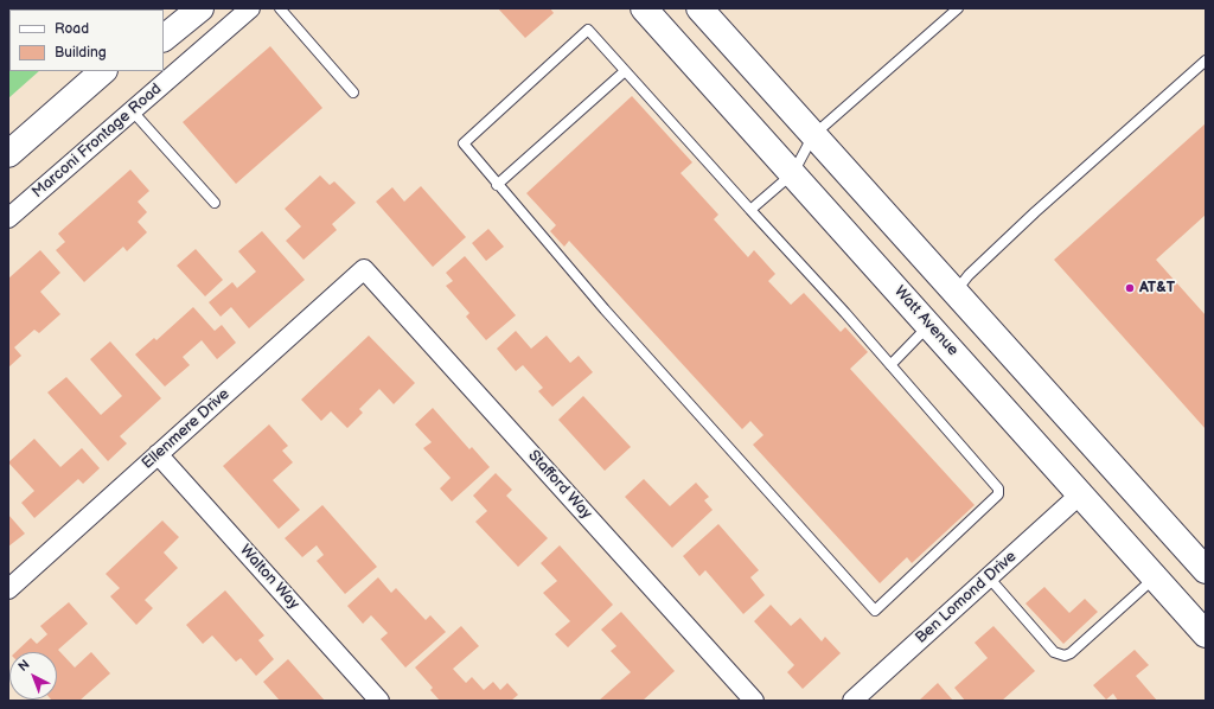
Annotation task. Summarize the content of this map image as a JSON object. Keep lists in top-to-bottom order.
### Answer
{
  "streets": {
    "main road": ["Watt Avenue"],
    "street": [
      "Marconi Frontage Road",
      "Ellenmere Drive",
      "Stafford Way",
      "Walton Way",
      "Ben Lomond Drive"
    ]
  },
  "crossings": [
    ["Watt Avenue", "Ben Lomond Drive"],
    ["Ellenmere Drive", "Stafford Way"],
    ["Ellenmere Drive", "Walton Way"]
  ],
  "places": ["AT&T"],
  "legend": ["Road", "Building"],
  "north": "top left"
}
